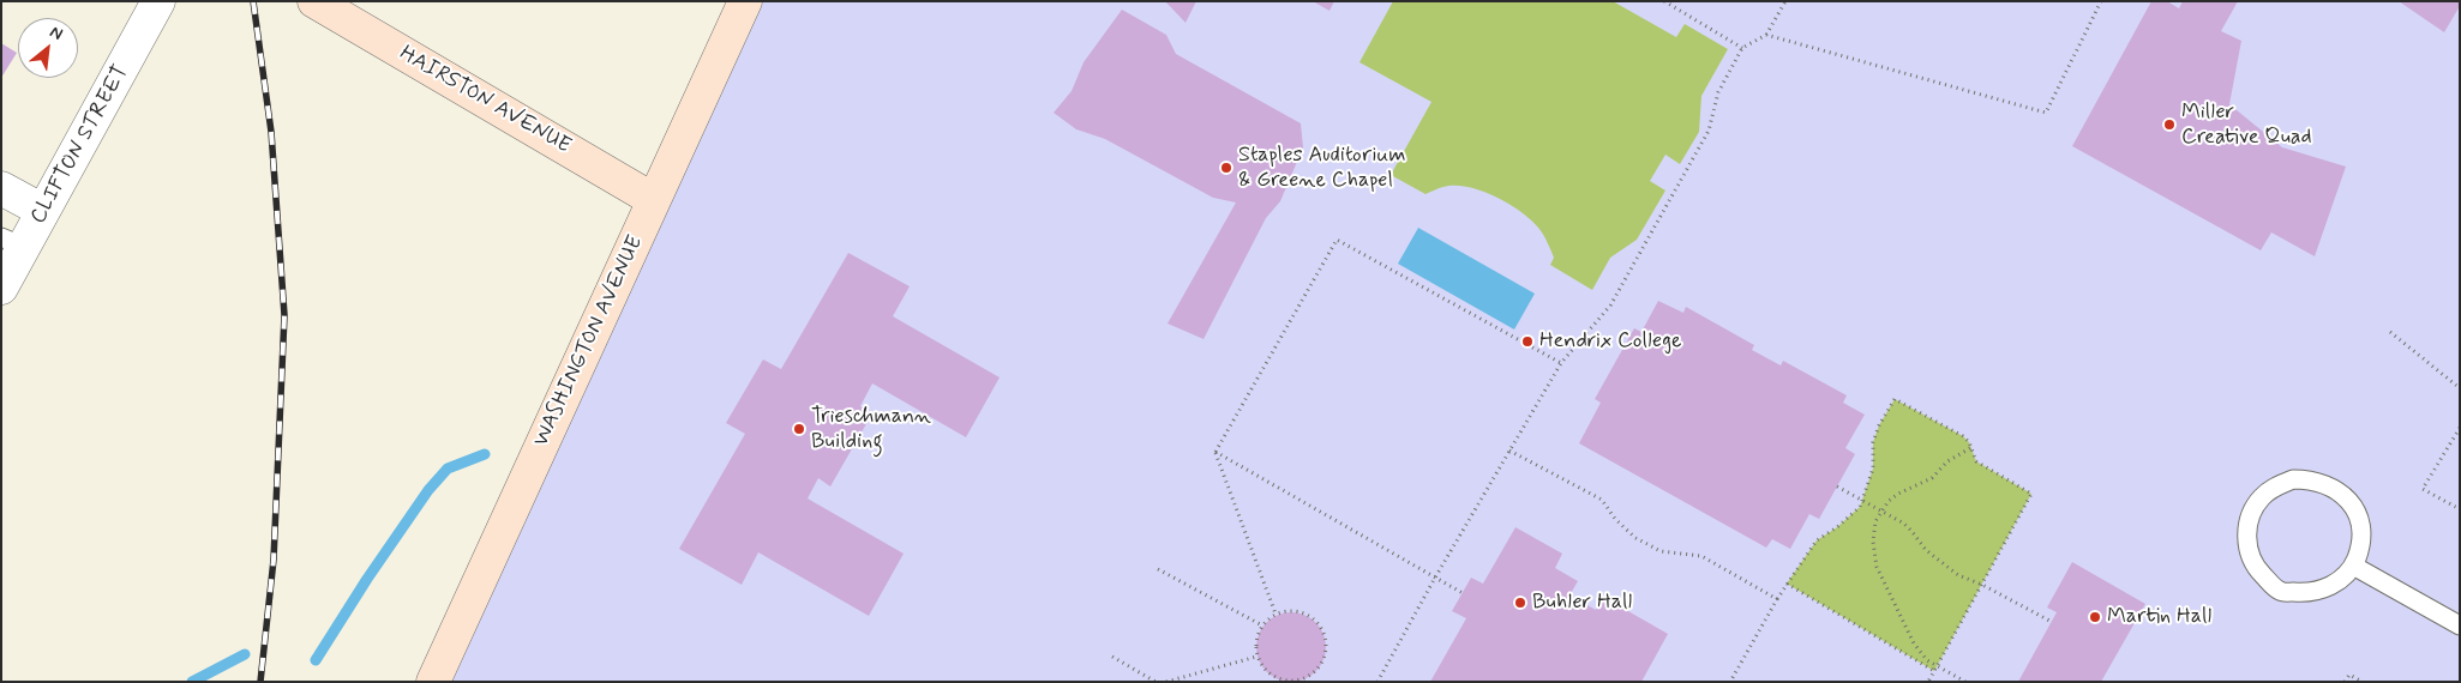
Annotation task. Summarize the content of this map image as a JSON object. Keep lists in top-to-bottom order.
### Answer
{
  "streets": {
    "street": ["HAIRSTON AVENUE", "CLIFTON STREET", "WASHINGTON AVENUE"]
  },
  "crossings": [
    ["HAIRSTON AVENUE", "WASHINGTON AVENUE"]
  ],
  "places": [
    "Miller Creative Quad",
    "Staples Auditorium & Greene Chapel",
    "Hendrix College",
    "Trieschmann Building",
    "Buhler Hall",
    "Martin Hall"
  ],
  "north": "top right"
}
